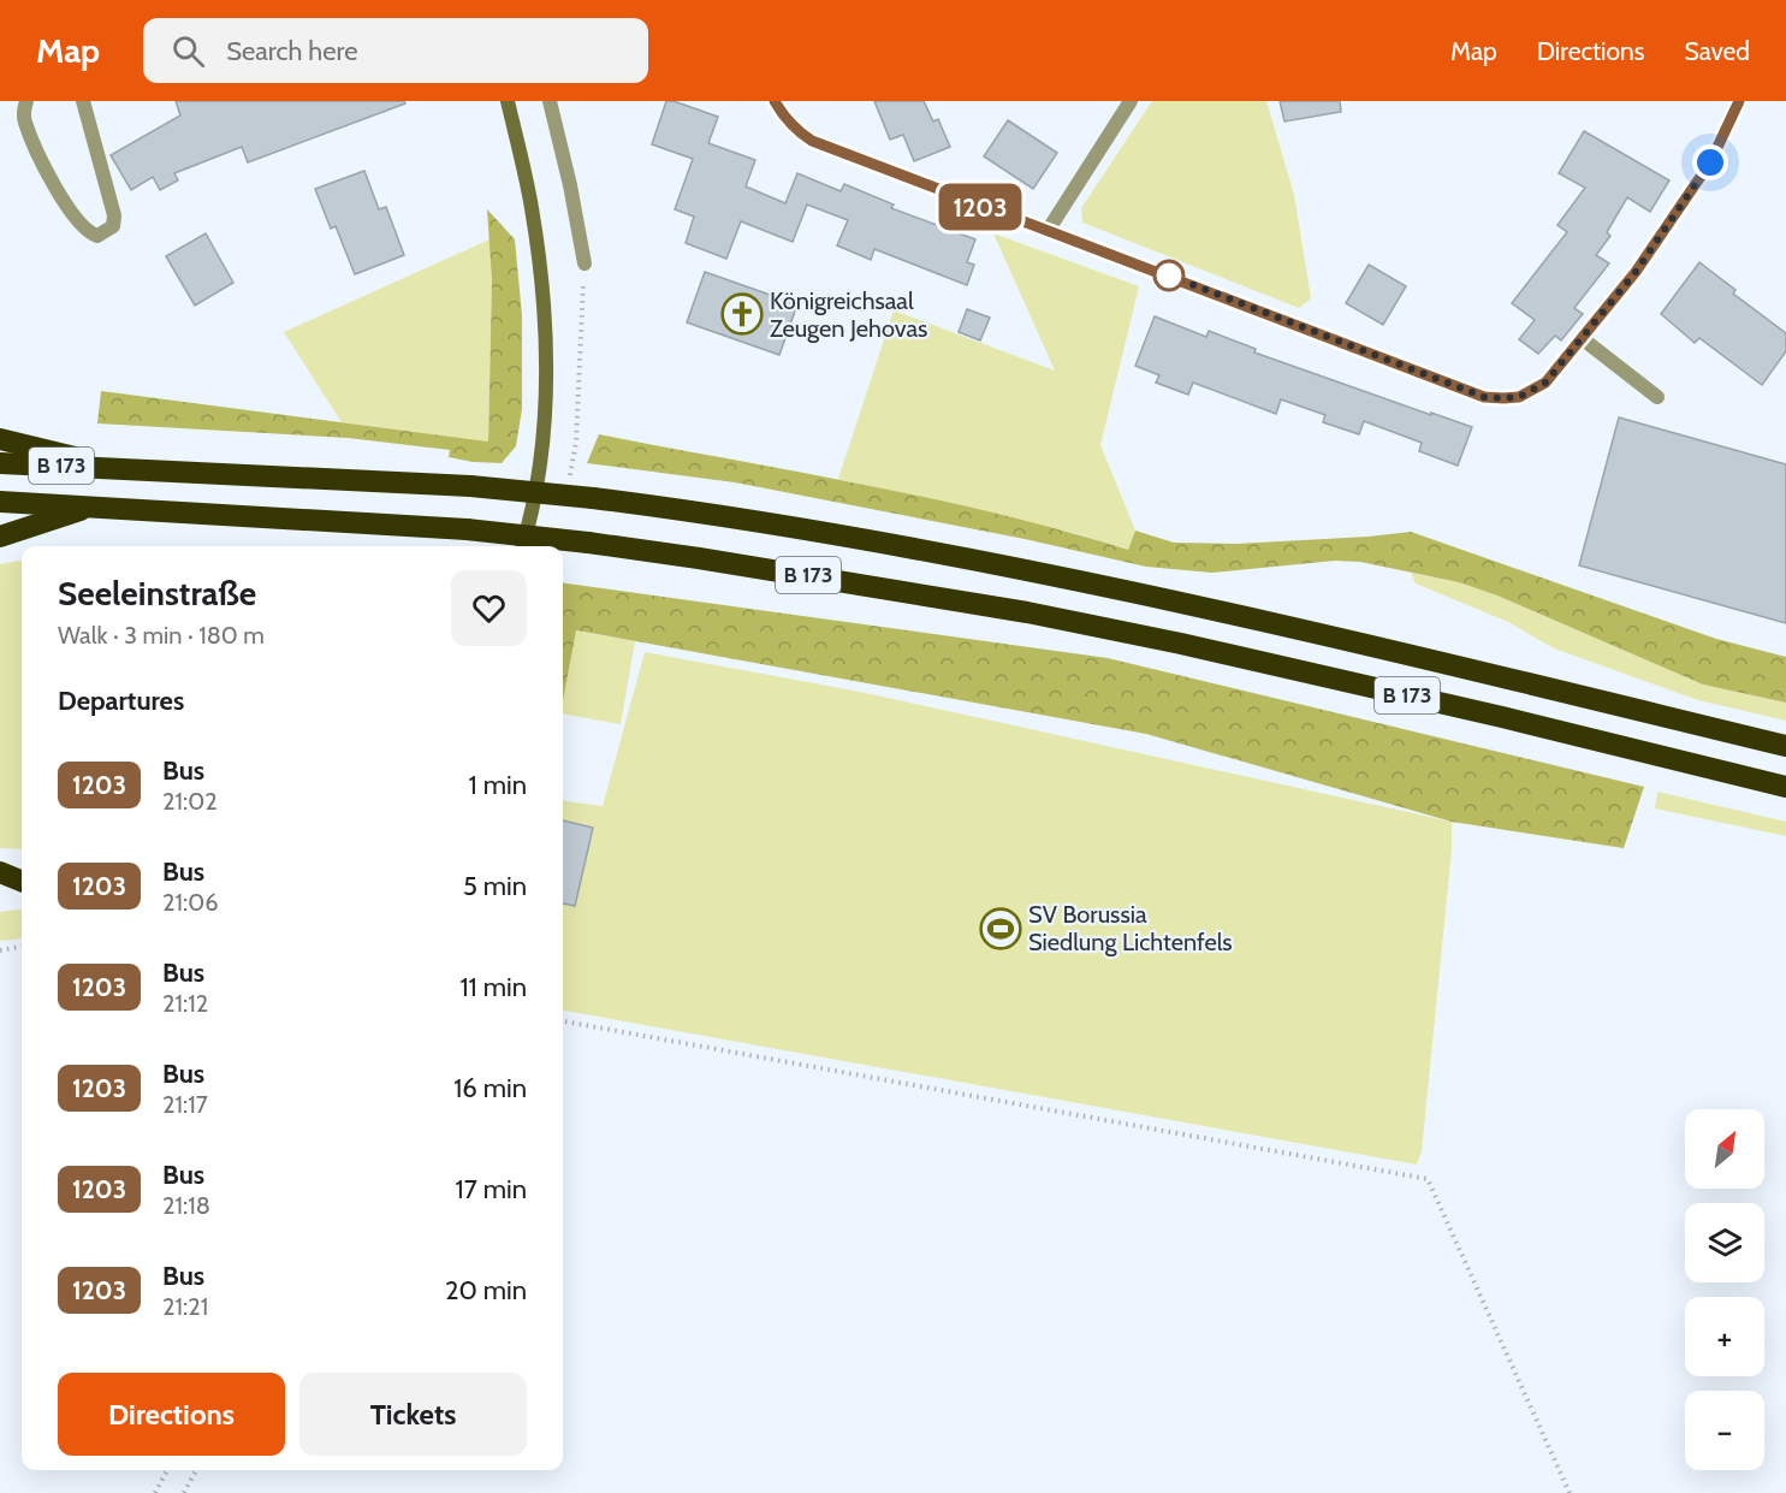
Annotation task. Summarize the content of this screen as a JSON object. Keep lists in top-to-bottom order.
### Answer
{
  "streets": {
    "highway": ["B 173"]
  },
  "places": {
    "church": ["Königreichsaal Zeugen Jehovas"],
    "sports": ["SV Borussia Siedlung Lichtenfels"]
  },
  "lines": ["bus line 1203"],
  "north": "top right",
  "page": {
    "header": "Map",
    "search": "Search here",
    "nav": ["Map", "Directions", "Saved"],
    "on_map": "1203",
    "heading": [
      ["Seeleinstraße", "Walk · 3 min · 180 m"],
      "Departures"
    ],
    "list": [
      {
        "mark": "1203",
        "name": "Bus",
        "note": "21:02",
        "value": "1 min"
      },
      {
        "mark": "1203",
        "name": "Bus",
        "note": "21:06",
        "value": "5 min"
      },
      {
        "mark": "1203",
        "name": "Bus",
        "note": "21:12",
        "value": "11 min"
      },
      {
        "mark": "1203",
        "name": "Bus",
        "note": "21:17",
        "value": "16 min"
      },
      {
        "mark": "1203",
        "name": "Bus",
        "note": "21:18",
        "value": "17 min"
      },
      {
        "mark": "1203",
        "name": "Bus",
        "note": "21:21",
        "value": "20 min"
      }
    ],
    "map_buttons": ["+", "−"],
    "buttons": ["Directions", "Tickets"]
  }
}
